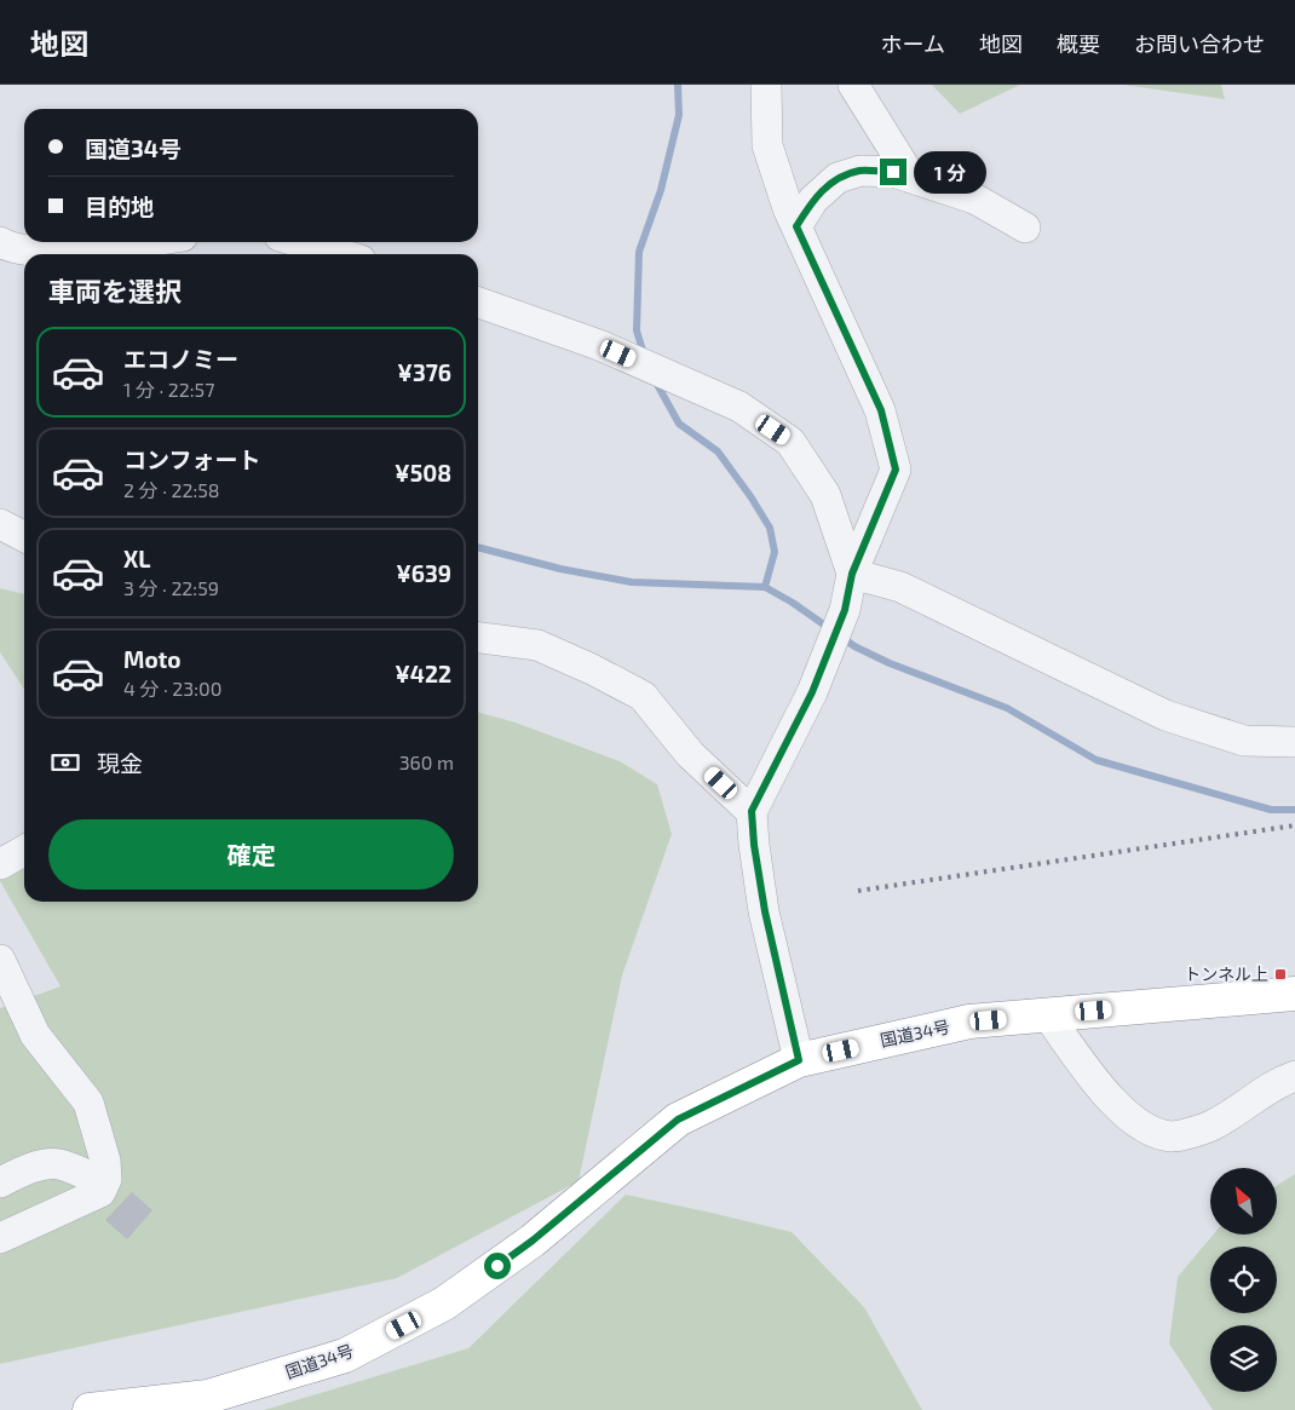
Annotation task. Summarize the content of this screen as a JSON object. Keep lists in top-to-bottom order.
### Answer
{
  "streets": {
    "highway": ["国道34号"]
  },
  "places": {
    "transit": ["トンネル上"]
  },
  "north": "top left",
  "page": {
    "header": "地図",
    "nav": [
      "ホーム",
      "地図",
      "概要",
      "お問い合わせ"
    ],
    "banner": ["国道34号", "目的地"],
    "bubble": "1 分",
    "heading": "車両を選択",
    "list": [
      {
        "name": "エコノミー",
        "note": "1 分 · 22:57",
        "value": "¥376"
      },
      {
        "name": "コンフォート",
        "note": "2 分 · 22:58",
        "value": "¥508"
      },
      {
        "name": "XL",
        "note": "3 分 · 22:59",
        "value": "¥639"
      },
      {
        "name": "Moto",
        "note": "4 分 · 23:00",
        "value": "¥422"
      }
    ],
    "pay": ["現金", "360 m"],
    "buttons": "確定"
  }
}
